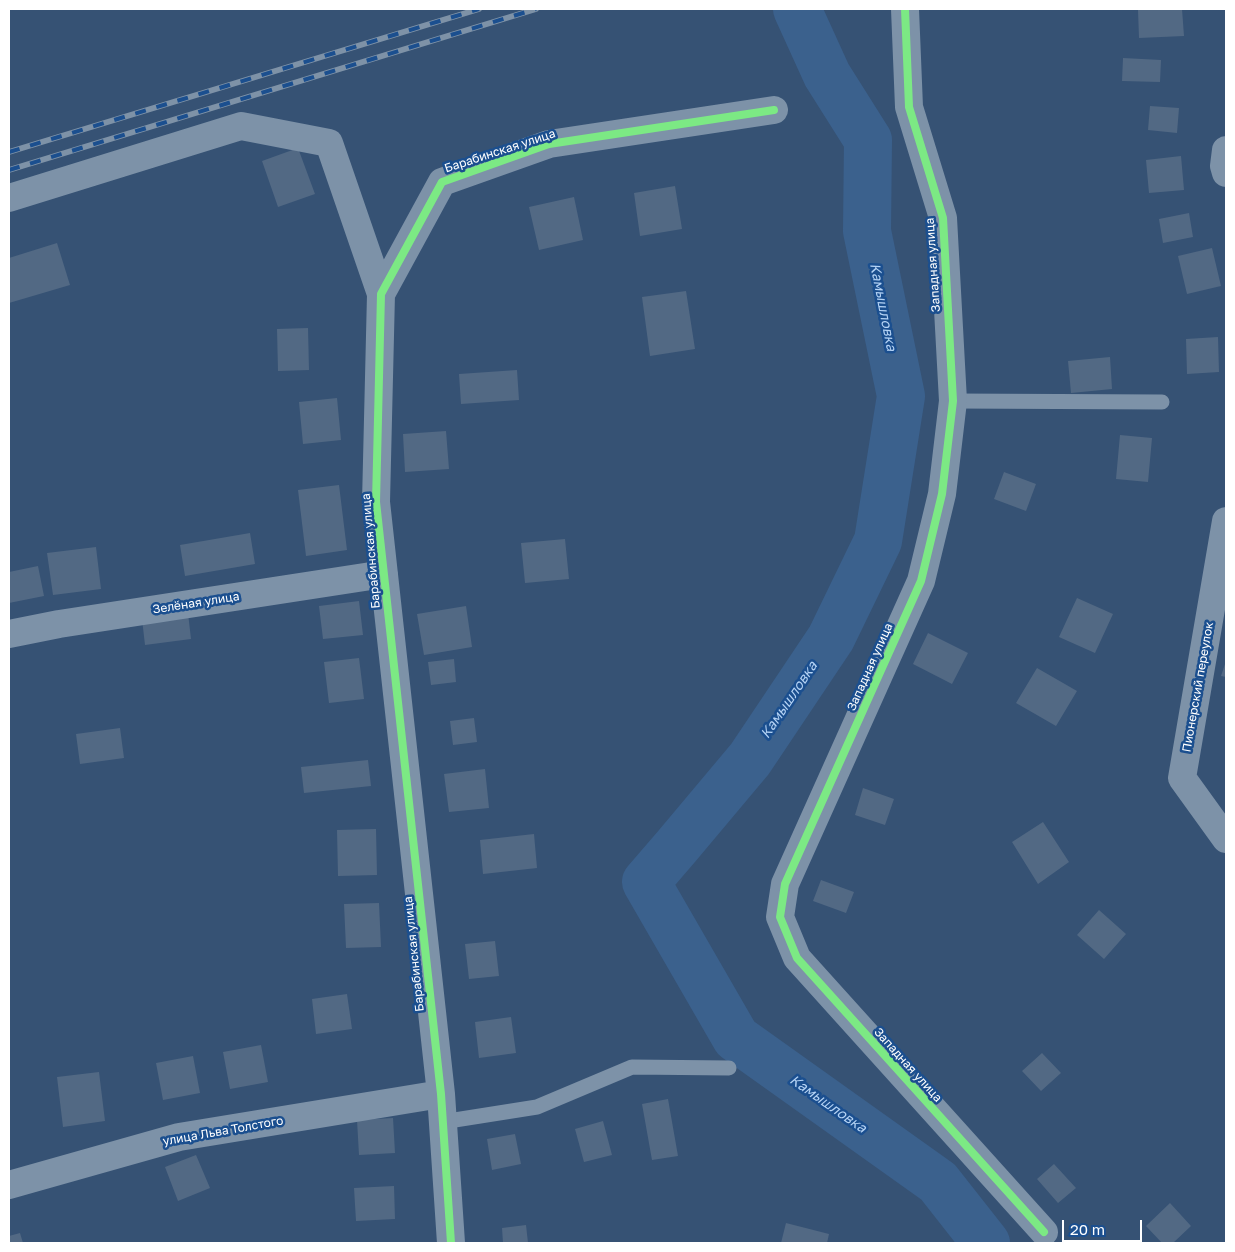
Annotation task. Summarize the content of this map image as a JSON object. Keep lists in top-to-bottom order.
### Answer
{
  "streets": {
    "street": [
      "Барабинская улица",
      "Западная улица",
      "Зелёная улица",
      "Пионерский переулок",
      "улица Льва Толстого"
    ]
  },
  "crossings": [
    ["Барабинская улица", "Зелёная улица"],
    ["Барабинская улица", "улица Льва Толстого"]
  ],
  "water": ["Камышловка"],
  "scale_bar": "20 m"
}
